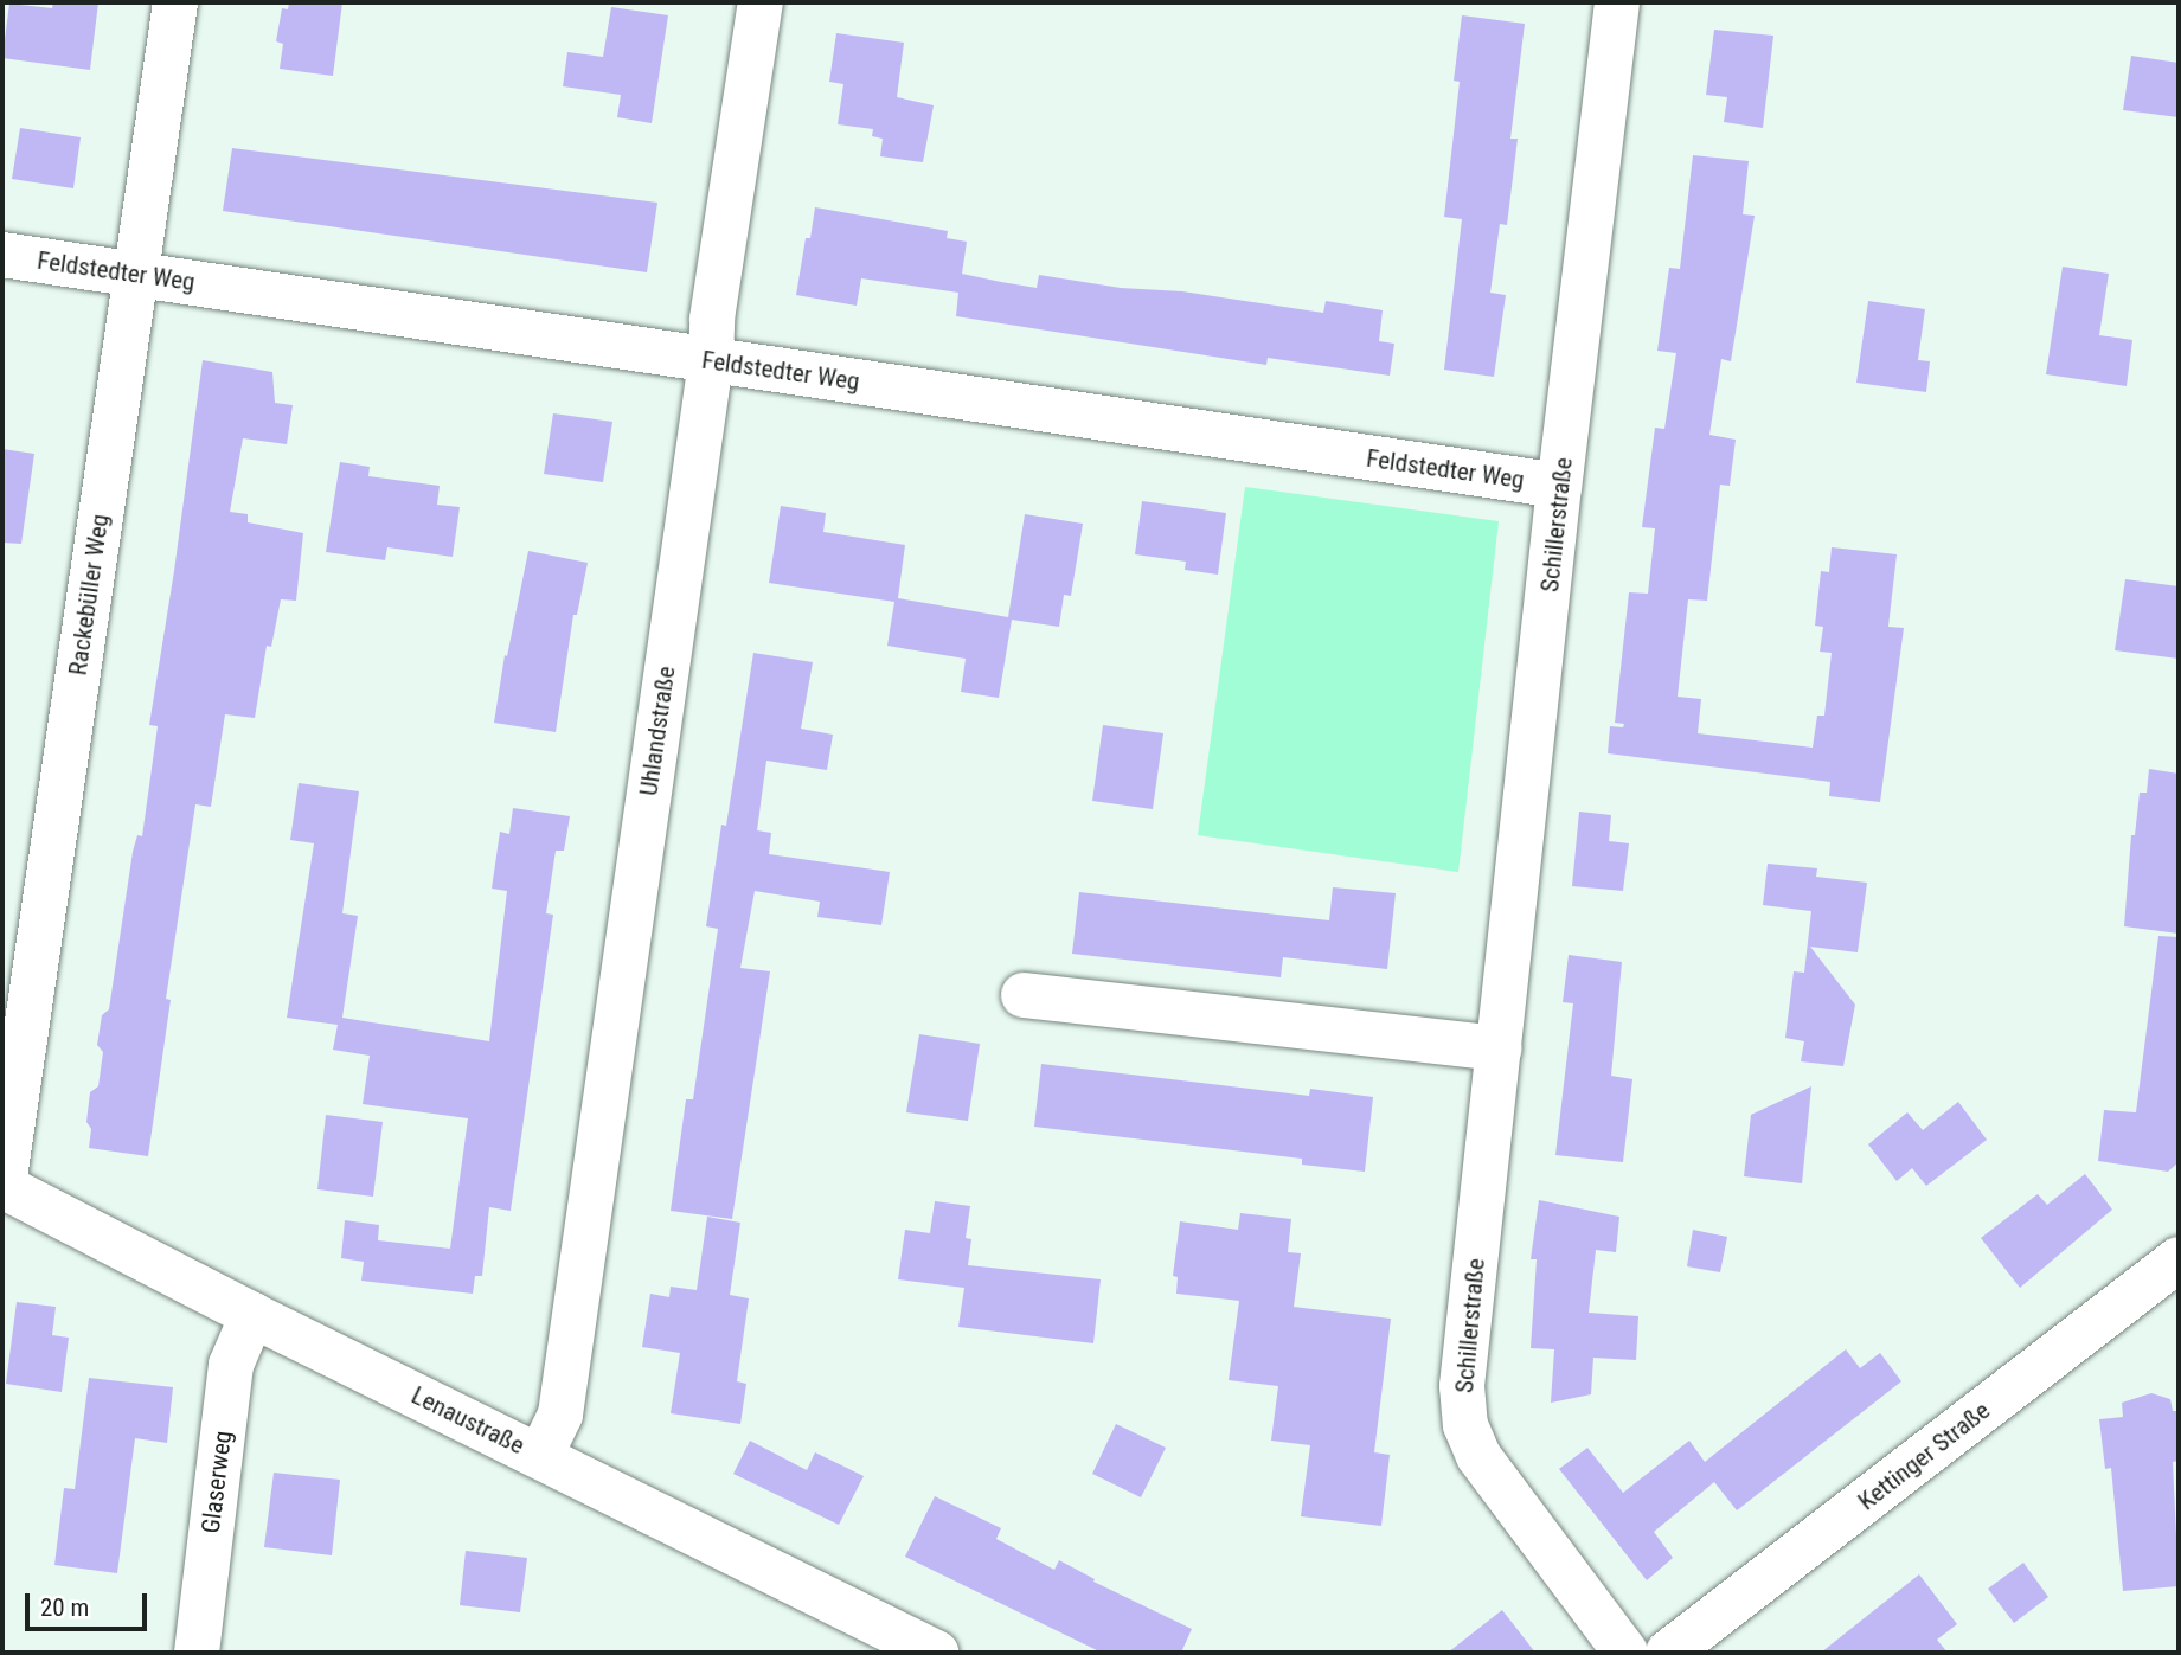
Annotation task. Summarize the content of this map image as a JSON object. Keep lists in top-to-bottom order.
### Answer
{
  "streets": {
    "street": [
      "Feldstedter Weg",
      "Schillerstraße",
      "Rackebüller Weg",
      "Uhlandstraße",
      "Lenaustraße",
      "Kettinger Straße",
      "Glaserweg"
    ]
  },
  "crossings": [
    ["Feldstedter Weg", "Schillerstraße"],
    ["Feldstedter Weg", "Rackebüller Weg"],
    ["Feldstedter Weg", "Uhlandstraße"],
    ["Rackebüller Weg", "Lenaustraße"],
    ["Uhlandstraße", "Lenaustraße"],
    ["Lenaustraße", "Glaserweg"]
  ],
  "scale_bar": "20 m"
}
